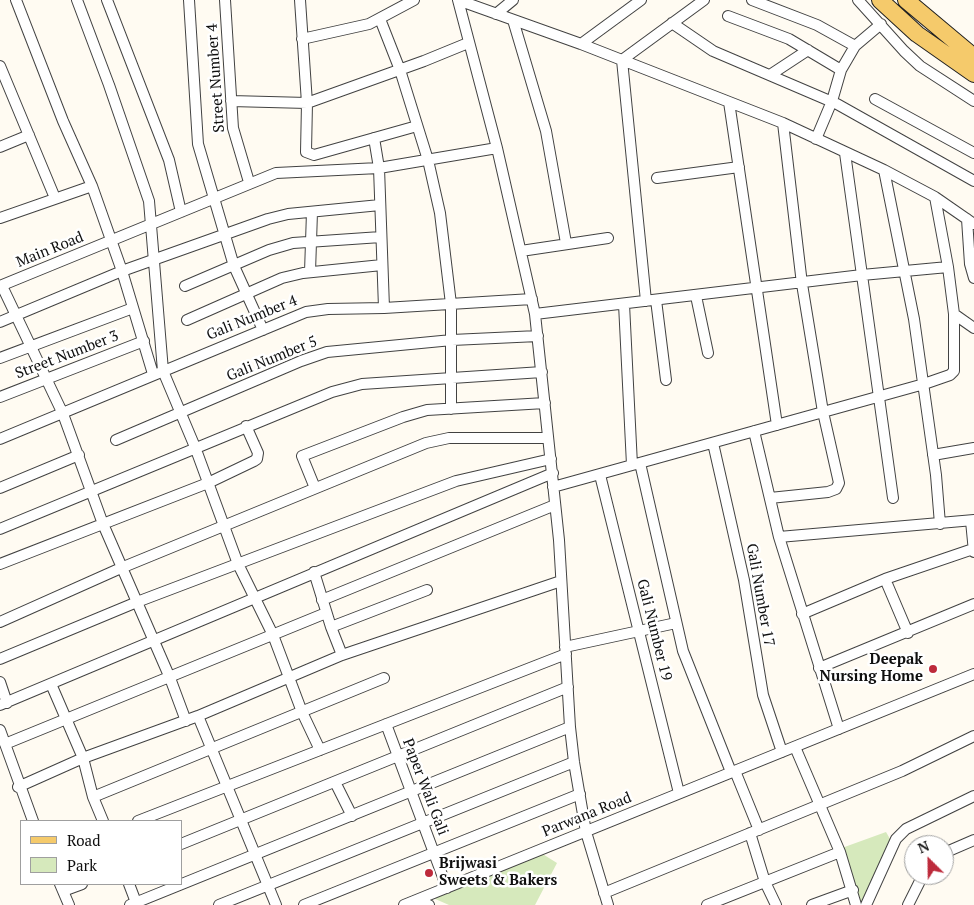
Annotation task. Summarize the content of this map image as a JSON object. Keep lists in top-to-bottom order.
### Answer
{
  "streets": {
    "street": [
      "Street Number 4",
      "Main Road",
      "Gali Number 4",
      "Street Number 3",
      "Gali Number 5",
      "Gali Number 17",
      "Gali Number 19",
      "Paper Wali Gali",
      "Parwana Road"
    ]
  },
  "crossings": [
    ["Street Number 4", "Main Road"],
    ["Gali Number 17", "Parwana Road"],
    ["Gali Number 19", "Parwana Road"],
    ["Paper Wali Gali", "Parwana Road"]
  ],
  "places": ["Deepak Nursing Home", "Brijwasi Sweets & Bakers"],
  "legend": ["Road", "Park"],
  "north": "top left"
}
